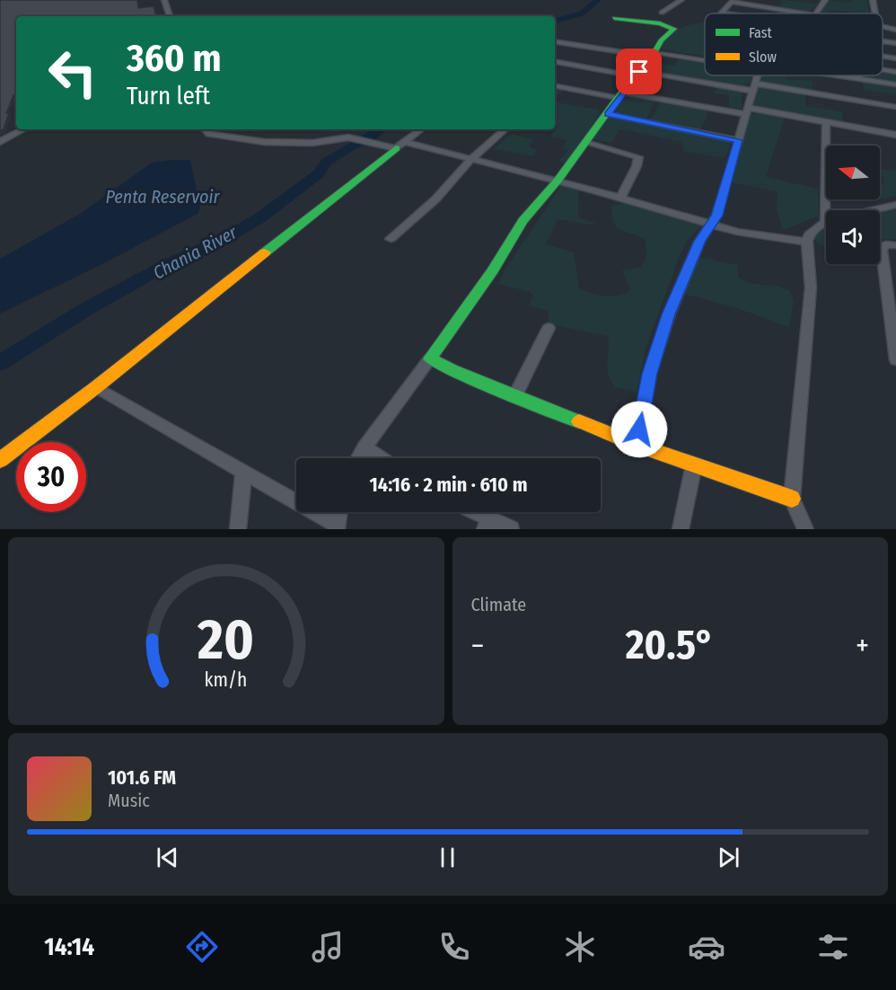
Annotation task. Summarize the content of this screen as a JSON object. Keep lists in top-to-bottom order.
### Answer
{
  "water": ["Penta Reservoir", "Chania River"],
  "legend": ["Fast", "Slow"],
  "north": "left",
  "page": {
    "turn": ["360 m", "Turn left"],
    "limit": "30",
    "trip": "14:16 · 2 min · 610 m",
    "tile": "Climate",
    "heat": ["−", "20.5°", "+"],
    "song": ["101.6 FM", "Music"],
    "tabs": "14:14",
    "gauge": ["20", "km/h"]
  }
}
